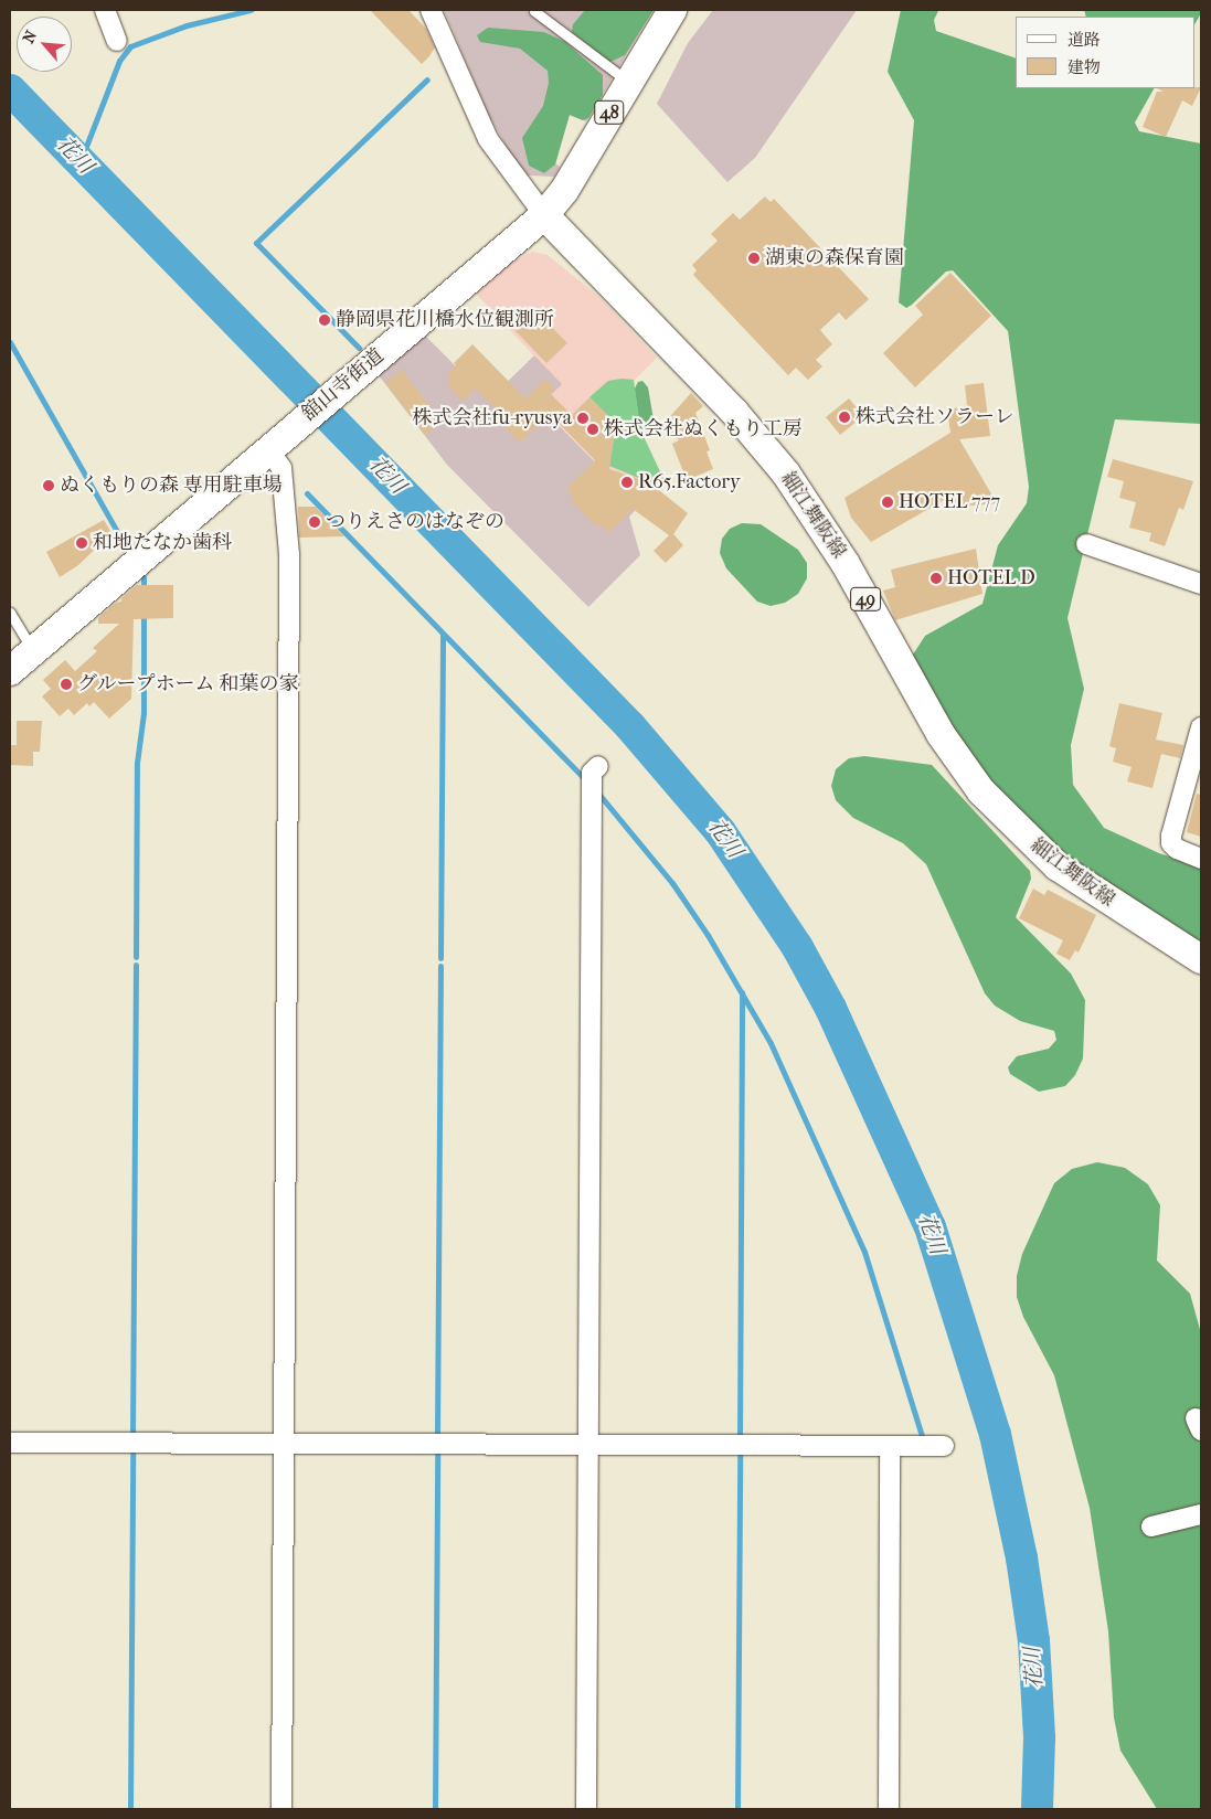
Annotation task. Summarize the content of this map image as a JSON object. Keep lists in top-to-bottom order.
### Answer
{
  "streets": {
    "main road": [
      "48",
      "舘山寺街道",
      "細江舞阪線",
      "49"
    ]
  },
  "crossings": [
    ["舘山寺街道", "細江舞阪線"]
  ],
  "water": ["花川"],
  "places": [
    "湖東の森保育園",
    "静岡県花川橋水位観測所",
    "株式会社ソラーレ",
    "株式会社fu-ryusya",
    "株式会社ぬくもり工房",
    "R65.Factory",
    "ぬくもりの森 専用駐車場",
    "HOTEL 777",
    "つりえさのはなぞの",
    "和地たなか歯科",
    "HOTEL D",
    "グループホーム 和葉の家"
  ],
  "legend": ["道路", "建物"],
  "north": "top left"
}
